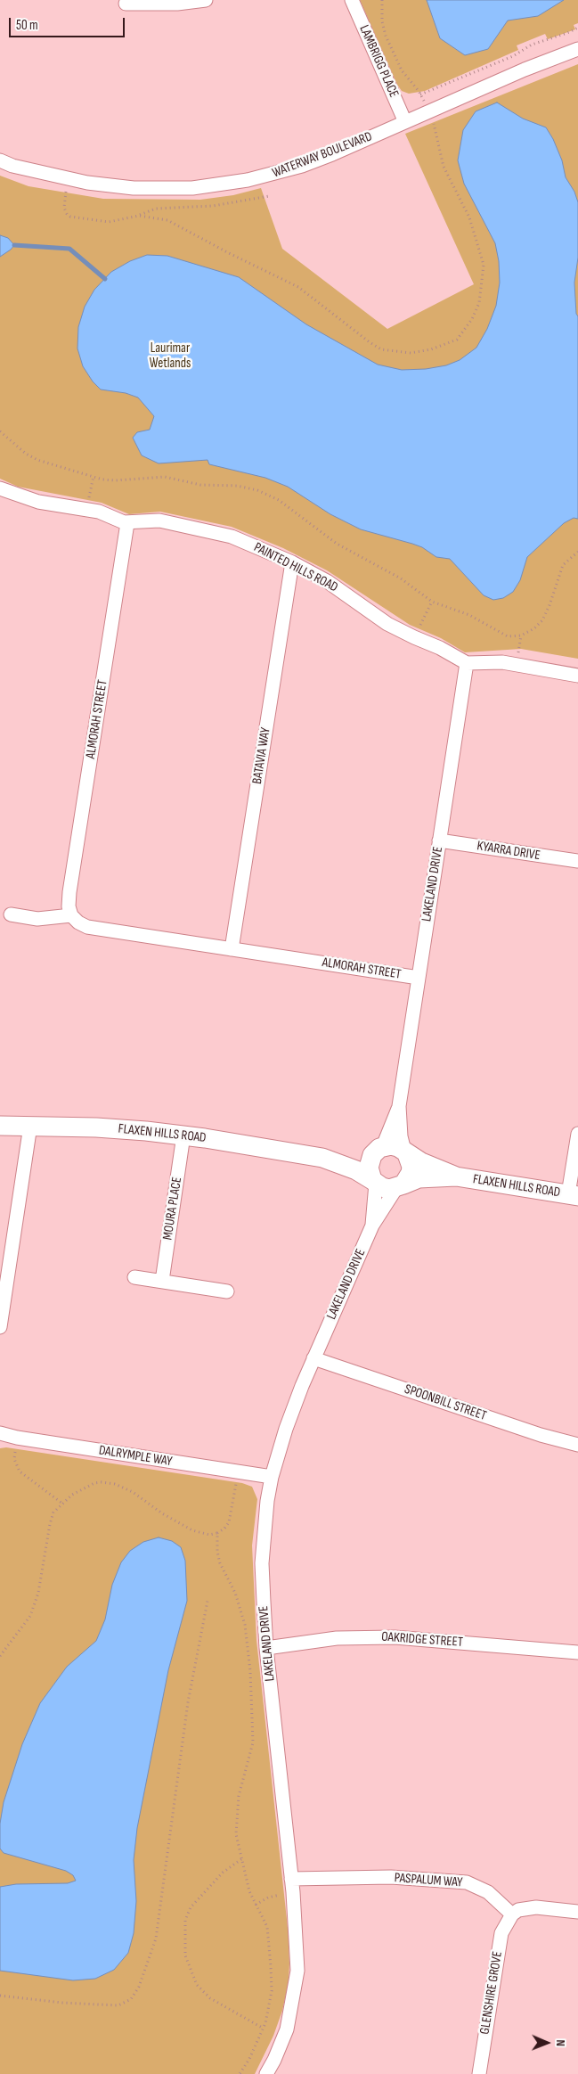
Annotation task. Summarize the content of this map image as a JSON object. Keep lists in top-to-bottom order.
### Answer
{
  "streets": {
    "street": [
      "LAMBRIGG PLACE",
      "WATERWAY BOULEVARD",
      "PAINTED HILLS ROAD",
      "ALMORAH STREET",
      "BATAVIA WAY",
      "KYARRA DRIVE",
      "LAKELAND DRIVE",
      "FLAXEN HILLS ROAD",
      "MOURA PLACE",
      "SPOONBILL STREET",
      "DALRYMPLE WAY",
      "OAKRIDGE STREET",
      "PASPALUM WAY",
      "GLENSHIRE GROVE"
    ]
  },
  "crossings": [
    ["LAMBRIGG PLACE", "WATERWAY BOULEVARD"],
    ["PAINTED HILLS ROAD", "ALMORAH STREET"],
    ["PAINTED HILLS ROAD", "BATAVIA WAY"],
    ["PAINTED HILLS ROAD", "LAKELAND DRIVE"],
    ["ALMORAH STREET", "BATAVIA WAY"],
    ["ALMORAH STREET", "LAKELAND DRIVE"],
    ["KYARRA DRIVE", "LAKELAND DRIVE"],
    ["LAKELAND DRIVE", "FLAXEN HILLS ROAD"],
    ["LAKELAND DRIVE", "SPOONBILL STREET"],
    ["LAKELAND DRIVE", "DALRYMPLE WAY"],
    ["LAKELAND DRIVE", "OAKRIDGE STREET"],
    ["LAKELAND DRIVE", "PASPALUM WAY"],
    ["FLAXEN HILLS ROAD", "MOURA PLACE"],
    ["PASPALUM WAY", "GLENSHIRE GROVE"]
  ],
  "parks": ["Laurimar Wetlands"],
  "scale_bar": "50 m",
  "north": "right"
}
